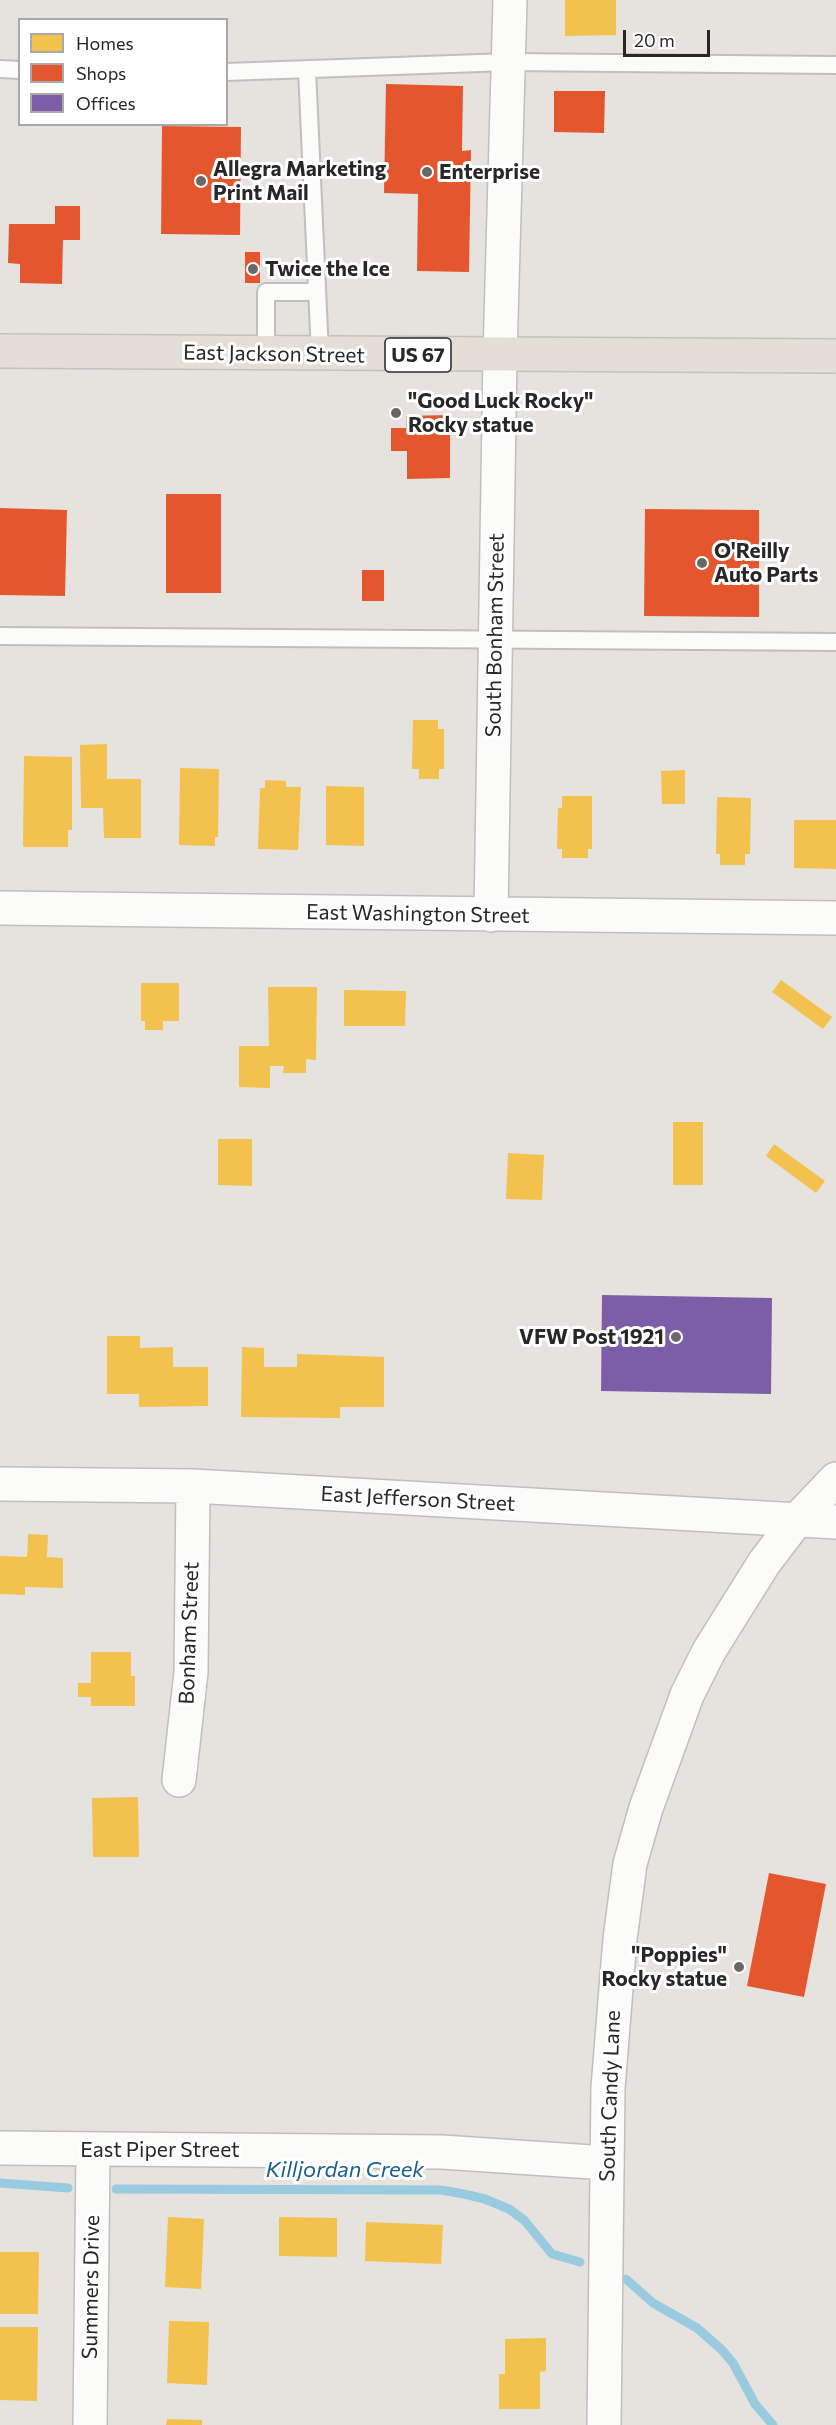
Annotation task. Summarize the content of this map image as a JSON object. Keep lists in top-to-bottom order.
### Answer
{
  "streets": {
    "highway": ["East Jackson Street", "US 67"],
    "street": [
      "South Bonham Street",
      "East Washington Street",
      "East Jefferson Street",
      "Bonham Street",
      "South Candy Lane",
      "East Piper Street",
      "Summers Drive"
    ]
  },
  "crossings": [
    ["East Jackson Street", "South Bonham Street"],
    ["South Bonham Street", "East Washington Street"],
    ["East Jefferson Street", "Bonham Street"],
    ["East Jefferson Street", "South Candy Lane"],
    ["South Candy Lane", "East Piper Street"],
    ["East Piper Street", "Summers Drive"]
  ],
  "water": ["Killjordan Creek"],
  "places": [
    "Enterprise",
    "Allegra Marketing Print Mail",
    "Twice the Ice",
    "\"Good Luck Rocky\" Rocky statue",
    "O'Reilly Auto Parts",
    "VFW Post 1921",
    "\"Poppies\" Rocky statue"
  ],
  "legend": ["Homes", "Shops", "Offices"],
  "scale_bar": "20 m"
}
